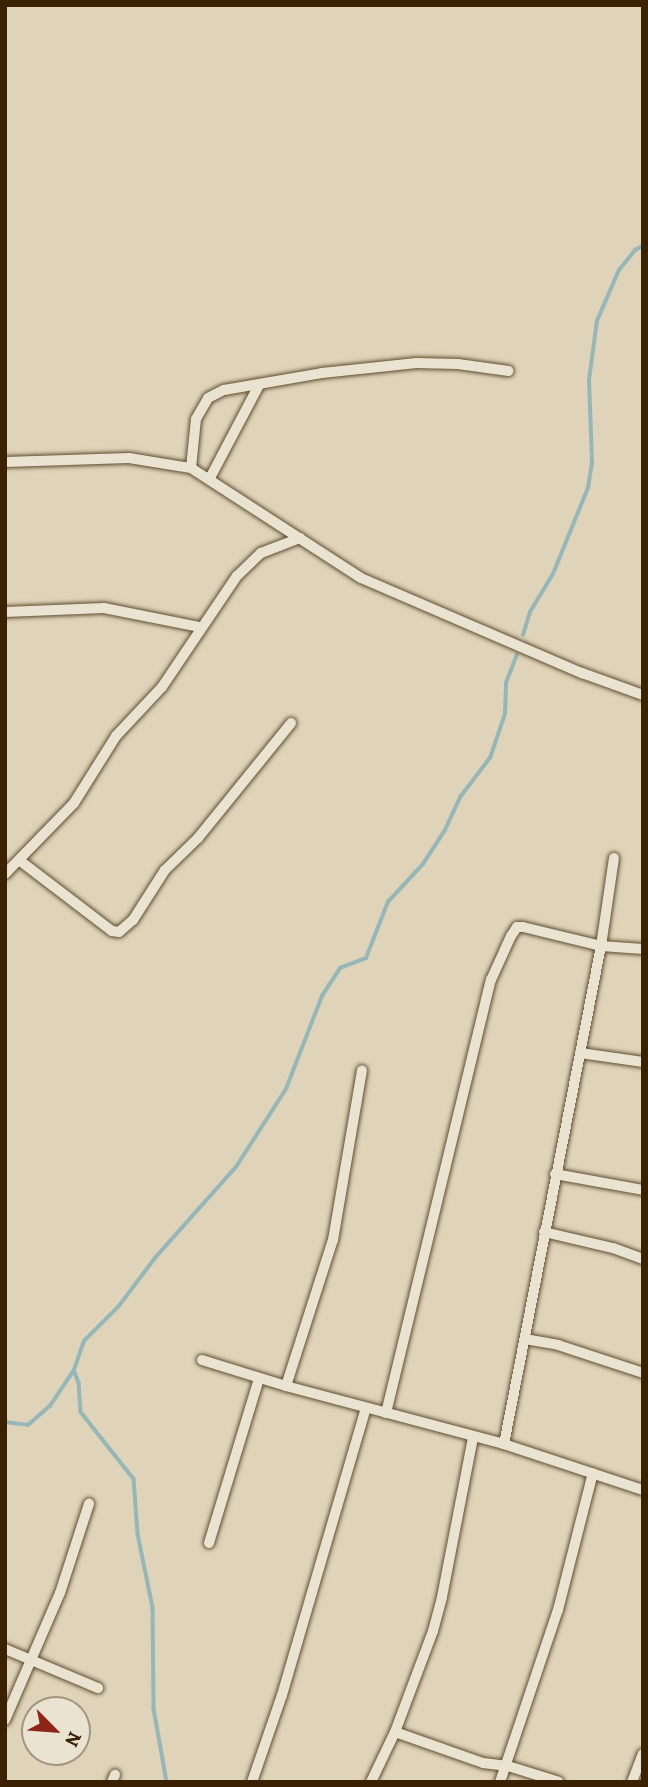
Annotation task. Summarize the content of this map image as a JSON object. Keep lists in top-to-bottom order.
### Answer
{
  "north": "bottom right"
}
